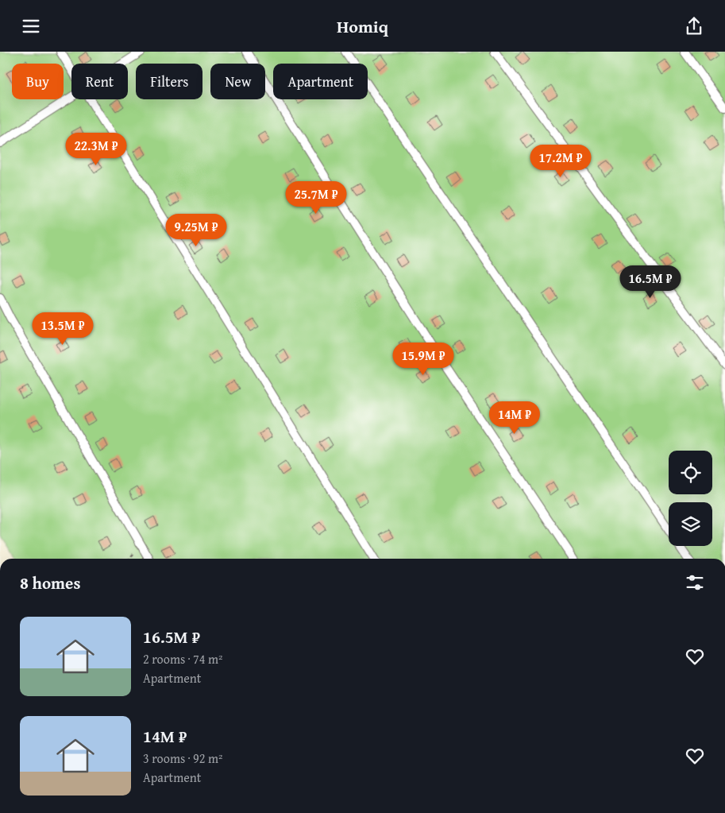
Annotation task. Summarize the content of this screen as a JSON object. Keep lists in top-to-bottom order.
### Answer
{
  "page": {
    "header": "Homiq",
    "chip": [
      "Buy",
      "Rent",
      "Filters",
      "New",
      "Apartment"
    ],
    "price": [
      "22.3M ₽",
      "17.2M ₽",
      "25.7M ₽",
      "9.25M ₽",
      "16.5M ₽",
      "13.5M ₽",
      "15.9M ₽",
      "14M ₽"
    ],
    "heading": "8 homes",
    "list": [
      {
        "name": "16.5M ₽",
        "note": "2 rooms · 74 m² · Apartment"
      },
      {
        "name": "14M ₽",
        "note": "3 rooms · 92 m² · Apartment"
      }
    ]
  }
}
